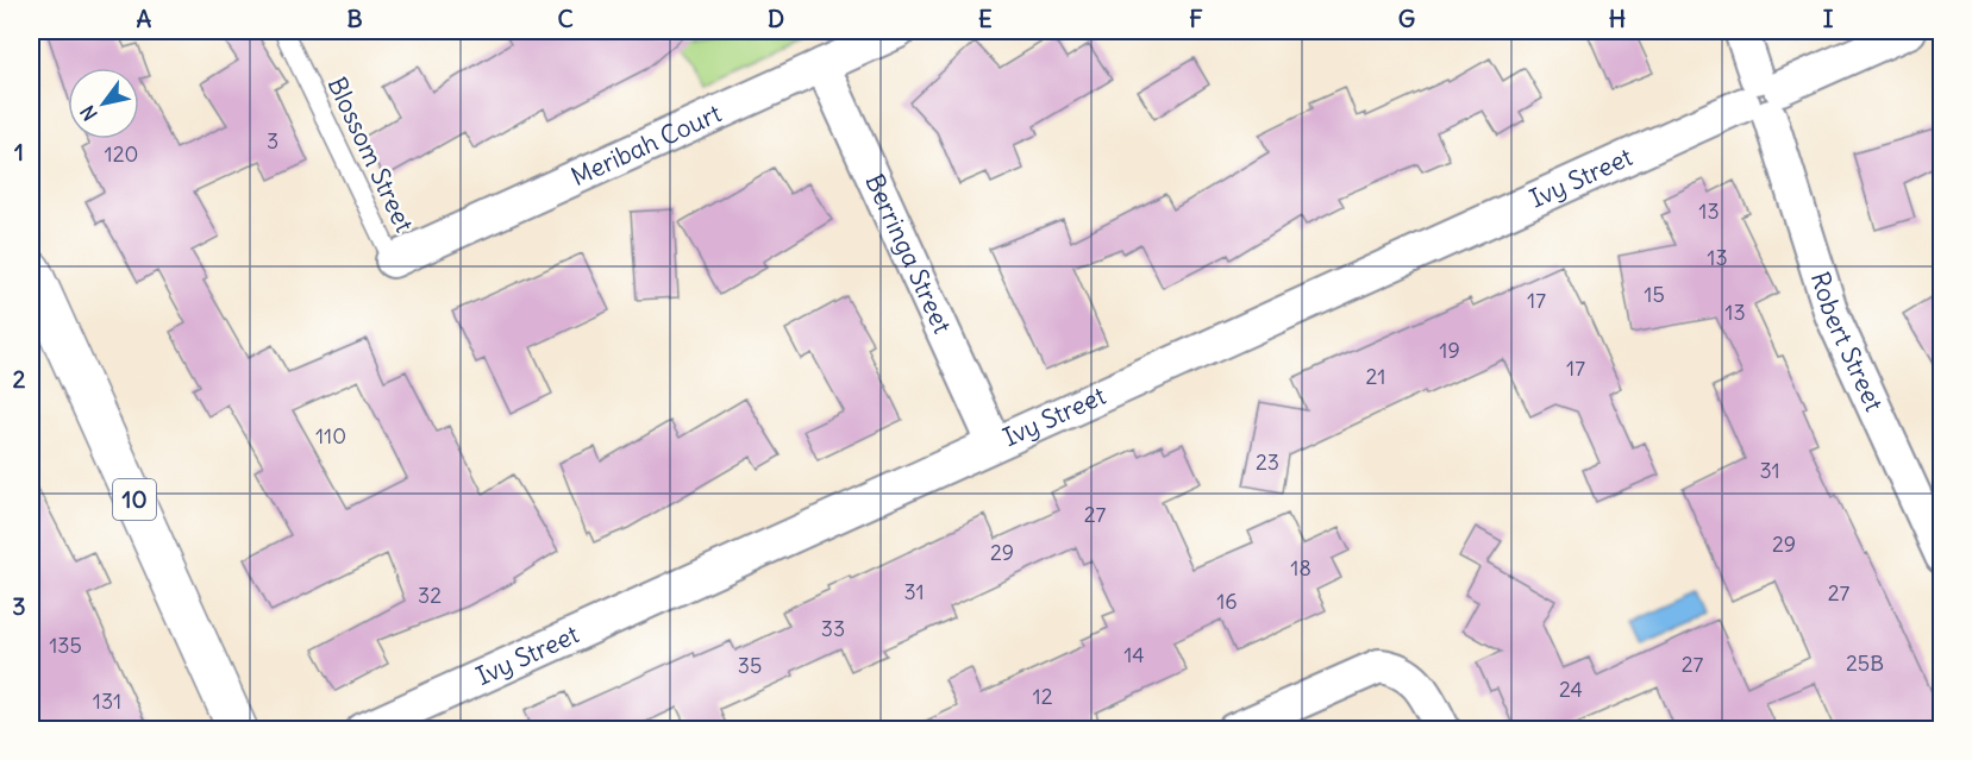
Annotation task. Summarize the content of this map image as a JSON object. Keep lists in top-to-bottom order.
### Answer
{
  "streets": {
    "highway": ["10"],
    "street": [
      "Meribah Court",
      "Ivy Street",
      "Berringa Street",
      "Robert Street"
    ],
    "lane": ["Blossom Street"]
  },
  "crossings": [
    ["Meribah Court", "Blossom Street"],
    ["Meribah Court", "Berringa Street"],
    ["Ivy Street", "Berringa Street"],
    ["Ivy Street", "Robert Street"]
  ],
  "house_numbers": [
    "3",
    "120",
    "13",
    "13",
    "15",
    "17",
    "13",
    "19",
    "17",
    "21",
    "110",
    "23",
    "31",
    "27",
    "29",
    "29",
    "18",
    "31",
    "27",
    "32",
    "16",
    "33",
    "135",
    "14",
    "25B",
    "27",
    "35",
    "24",
    "12",
    "131"
  ],
  "north": "bottom left",
  "grid": {
    "columns": [
      "A",
      "B",
      "C",
      "D",
      "E",
      "F",
      "G",
      "H",
      "I"
    ],
    "rows": ["1", "2", "3"]
  }
}
